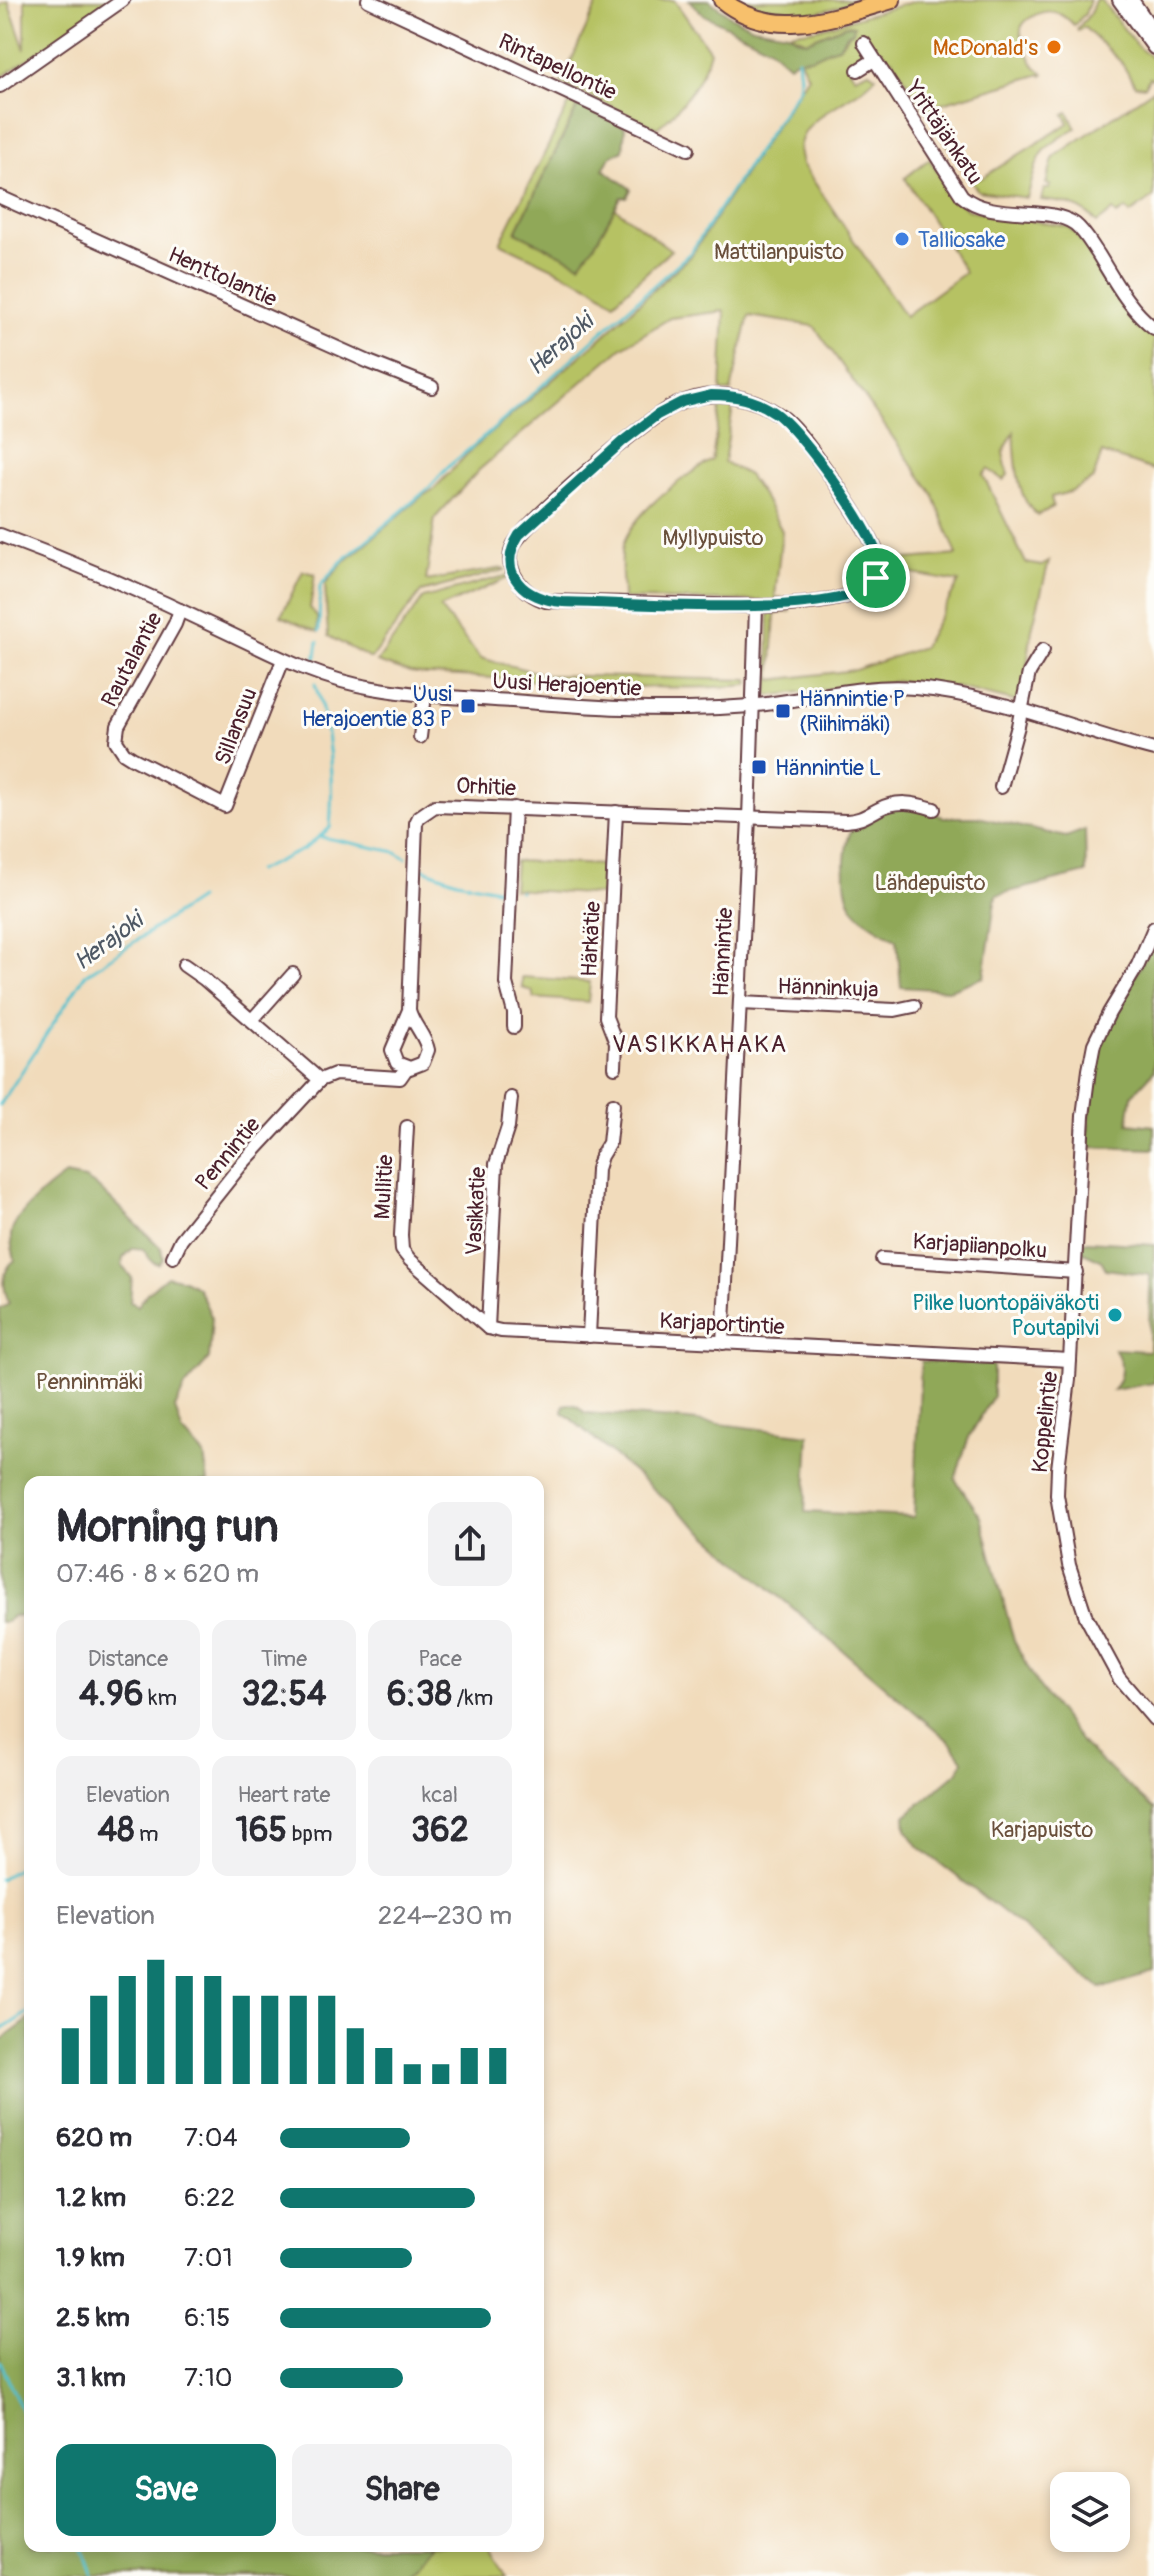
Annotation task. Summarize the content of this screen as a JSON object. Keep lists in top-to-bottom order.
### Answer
{
  "streets": {
    "street": [
      "Rintapellontie",
      "Yrittäjänkatu",
      "Henttolantie",
      "Rautalantie",
      "Uusi Herajoentie",
      "Sillansuu",
      "Orhitie",
      "Härkätie",
      "Hännintie",
      "Hänninkuja",
      "Pennintie",
      "Mullitie",
      "Vasikkatie",
      "Karjapiianpolku",
      "Karjaportintie",
      "Koppelintie"
    ]
  },
  "crossings": [
    ["Rautalantie", "Uusi Herajoentie"],
    ["Rautalantie", "Sillansuu"],
    ["Uusi Herajoentie", "Sillansuu"],
    ["Uusi Herajoentie", "Hännintie"],
    ["Orhitie", "Härkätie"],
    ["Orhitie", "Hännintie"],
    ["Hännintie", "Hänninkuja"],
    ["Hännintie", "Karjaportintie"],
    ["Mullitie", "Vasikkatie"],
    ["Mullitie", "Karjaportintie"],
    ["Vasikkatie", "Karjaportintie"],
    ["Karjapiianpolku", "Koppelintie"],
    ["Karjaportintie", "Koppelintie"]
  ],
  "districts": ["VASIKKAHAKA"],
  "water": ["Herajoki"],
  "parks": [
    "Mattilanpuisto",
    "Myllypuisto",
    "Lähdepuisto",
    "Penninmäki",
    "Karjapuisto"
  ],
  "places": {
    "other": ["McDonald's", "Talliosake", "Pilke luontopäiväkoti Poutapilvi"],
    "transit": ["Uusi Herajoentie 83 P", "Hännintie P (Riihimäki)", "Hännintie L"]
  },
  "page": {
    "heading": ["Morning run", "07:46 · 8 × 620 m"],
    "stats": [
      ["Distance", "4.96 km"],
      ["Time", "32:54"],
      ["Pace", "6:38 /km"],
      ["Elevation", "48 m"],
      ["Heart rate", "165 bpm"],
      ["kcal", "362"]
    ],
    "chart": ["Elevation", "224–230 m"],
    "list": [
      {
        "name": "620 m",
        "note": "7:04"
      },
      {
        "name": "1.2 km",
        "note": "6:22"
      },
      {
        "name": "1.9 km",
        "note": "7:01"
      },
      {
        "name": "2.5 km",
        "note": "6:15"
      },
      {
        "name": "3.1 km",
        "note": "7:10"
      }
    ],
    "buttons": ["Save", "Share"]
  }
}
